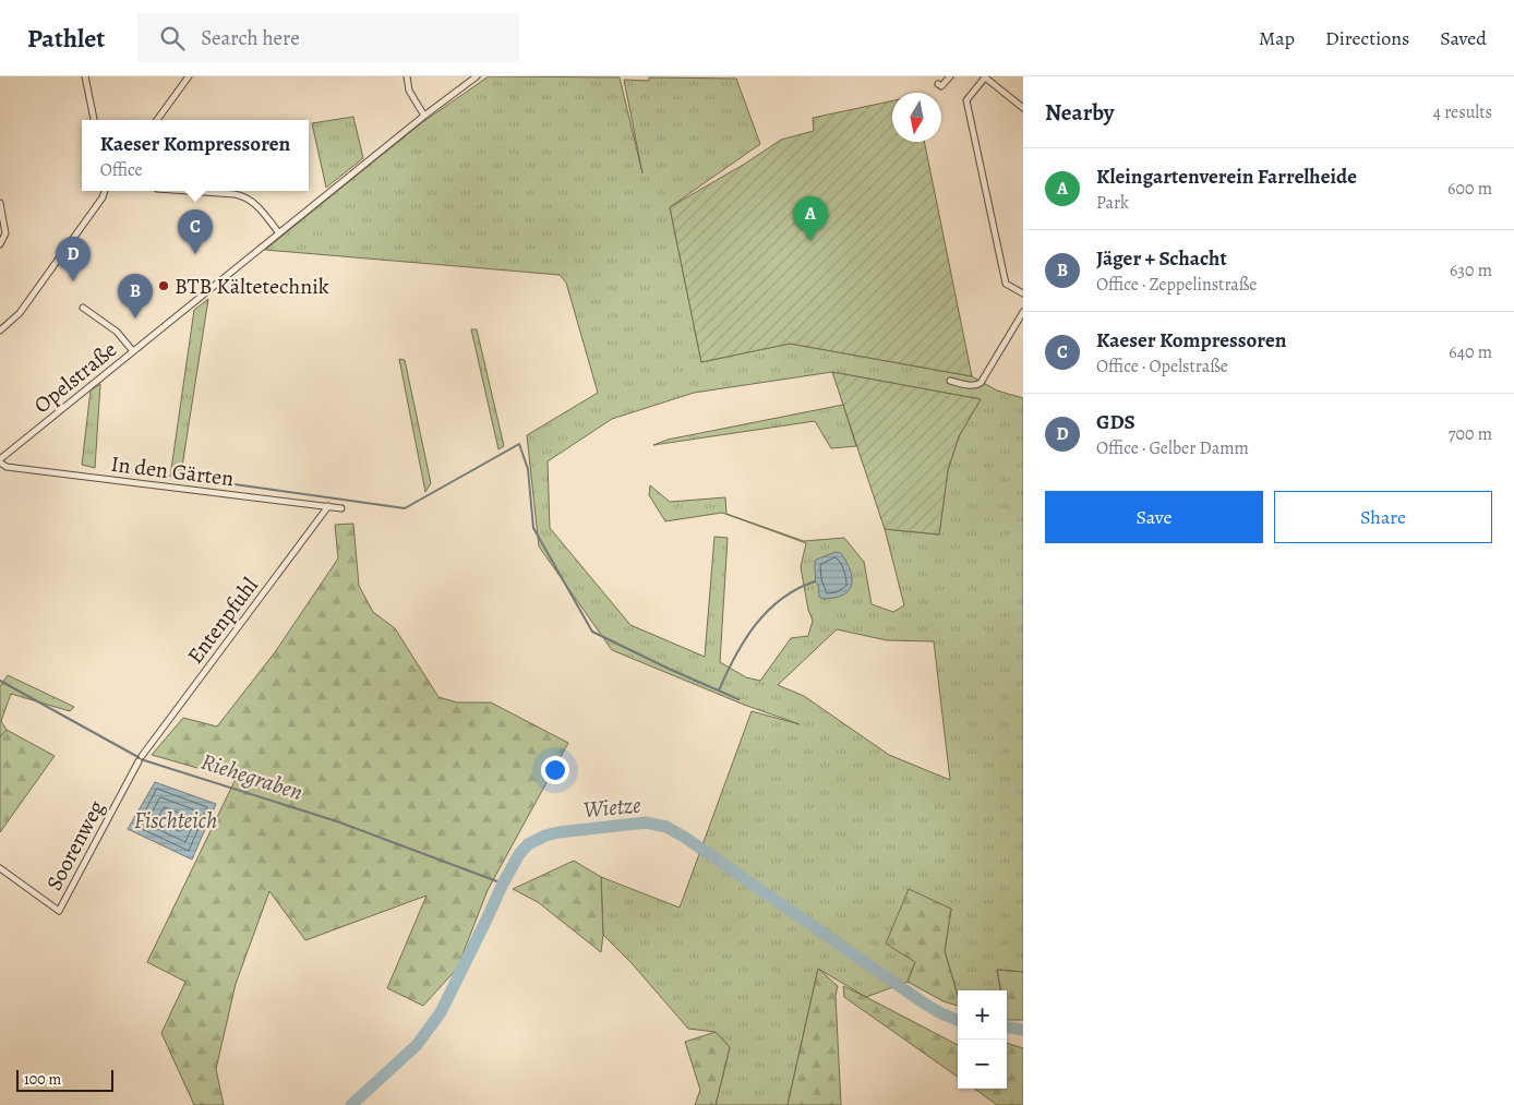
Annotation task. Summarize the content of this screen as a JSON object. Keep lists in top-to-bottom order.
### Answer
{
  "streets": {
    "street": [
      "Opelstraße",
      "In den Gärten",
      "Entenpfuhl",
      "Soorenweg"
    ]
  },
  "crossings": [
    ["Opelstraße", "In den Gärten"],
    ["In den Gärten", "Entenpfuhl"],
    ["Entenpfuhl", "Soorenweg"]
  ],
  "water": ["Riehegraben", "Wietze", "Fischteich"],
  "places": ["BTB Kältetechnik"],
  "scale_bar": "100 m",
  "north": "bottom",
  "page": {
    "header": "Pathlet",
    "search": "Search here",
    "nav": ["Map", "Directions", "Saved"],
    "heading": ["Nearby", "4 results"],
    "popup": ["Kaeser Kompressoren", "Office"],
    "list": [
      {
        "mark": "A",
        "name": "Kleingartenverein Farrelheide",
        "note": "Park",
        "value": "600 m"
      },
      {
        "mark": "B",
        "name": "Jäger + Schacht",
        "note": "Office · Zeppelinstraße",
        "value": "630 m"
      },
      {
        "mark": "C",
        "name": "Kaeser Kompressoren",
        "note": "Office · Opelstraße",
        "value": "640 m"
      },
      {
        "mark": "D",
        "name": "GDS",
        "note": "Office · Gelber Damm",
        "value": "700 m"
      }
    ],
    "pins": [
      "A",
      "C",
      "D",
      "B"
    ],
    "buttons": ["Save", "Share"],
    "map_buttons": ["+", "−"],
    "scale": "100 m"
  }
}
